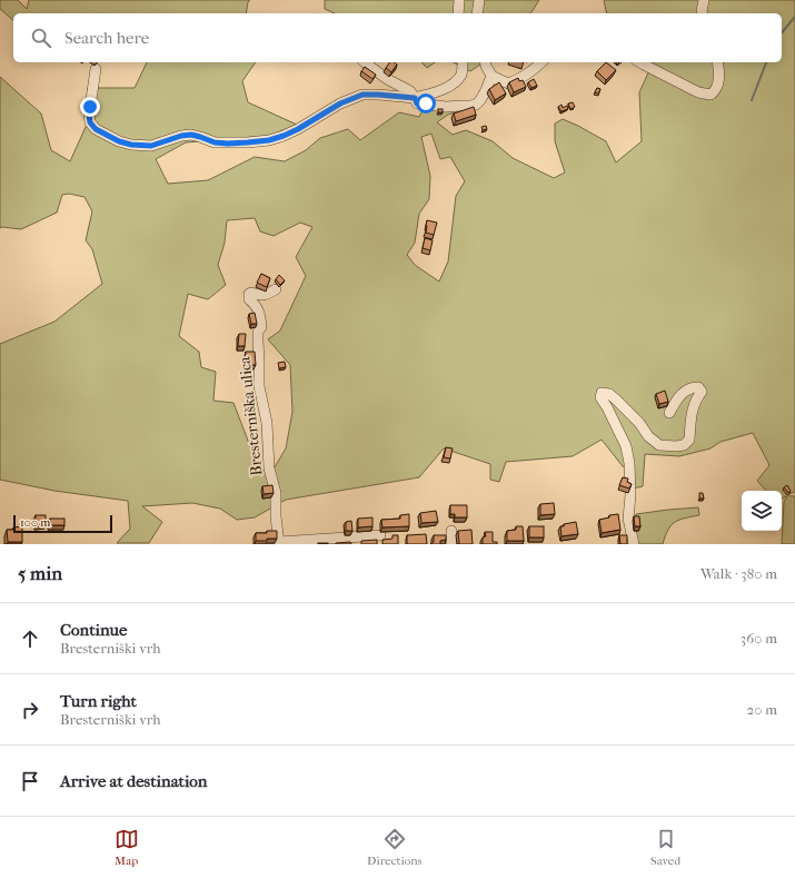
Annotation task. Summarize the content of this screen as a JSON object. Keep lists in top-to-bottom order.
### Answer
{
  "streets": {
    "street": ["Bresterniška ulica"]
  },
  "scale_bar": "100 m",
  "page": {
    "search": "Search here",
    "scale": "100 m",
    "heading": ["5 min", "Walk · 380 m"],
    "list": [
      ["Continue", "Bresterniški vrh", "360 m"],
      ["Turn right", "Bresterniški vrh", "20 m"],
      "Arrive at destination"
    ],
    "nav": ["Map", "Directions", "Saved"]
  }
}
